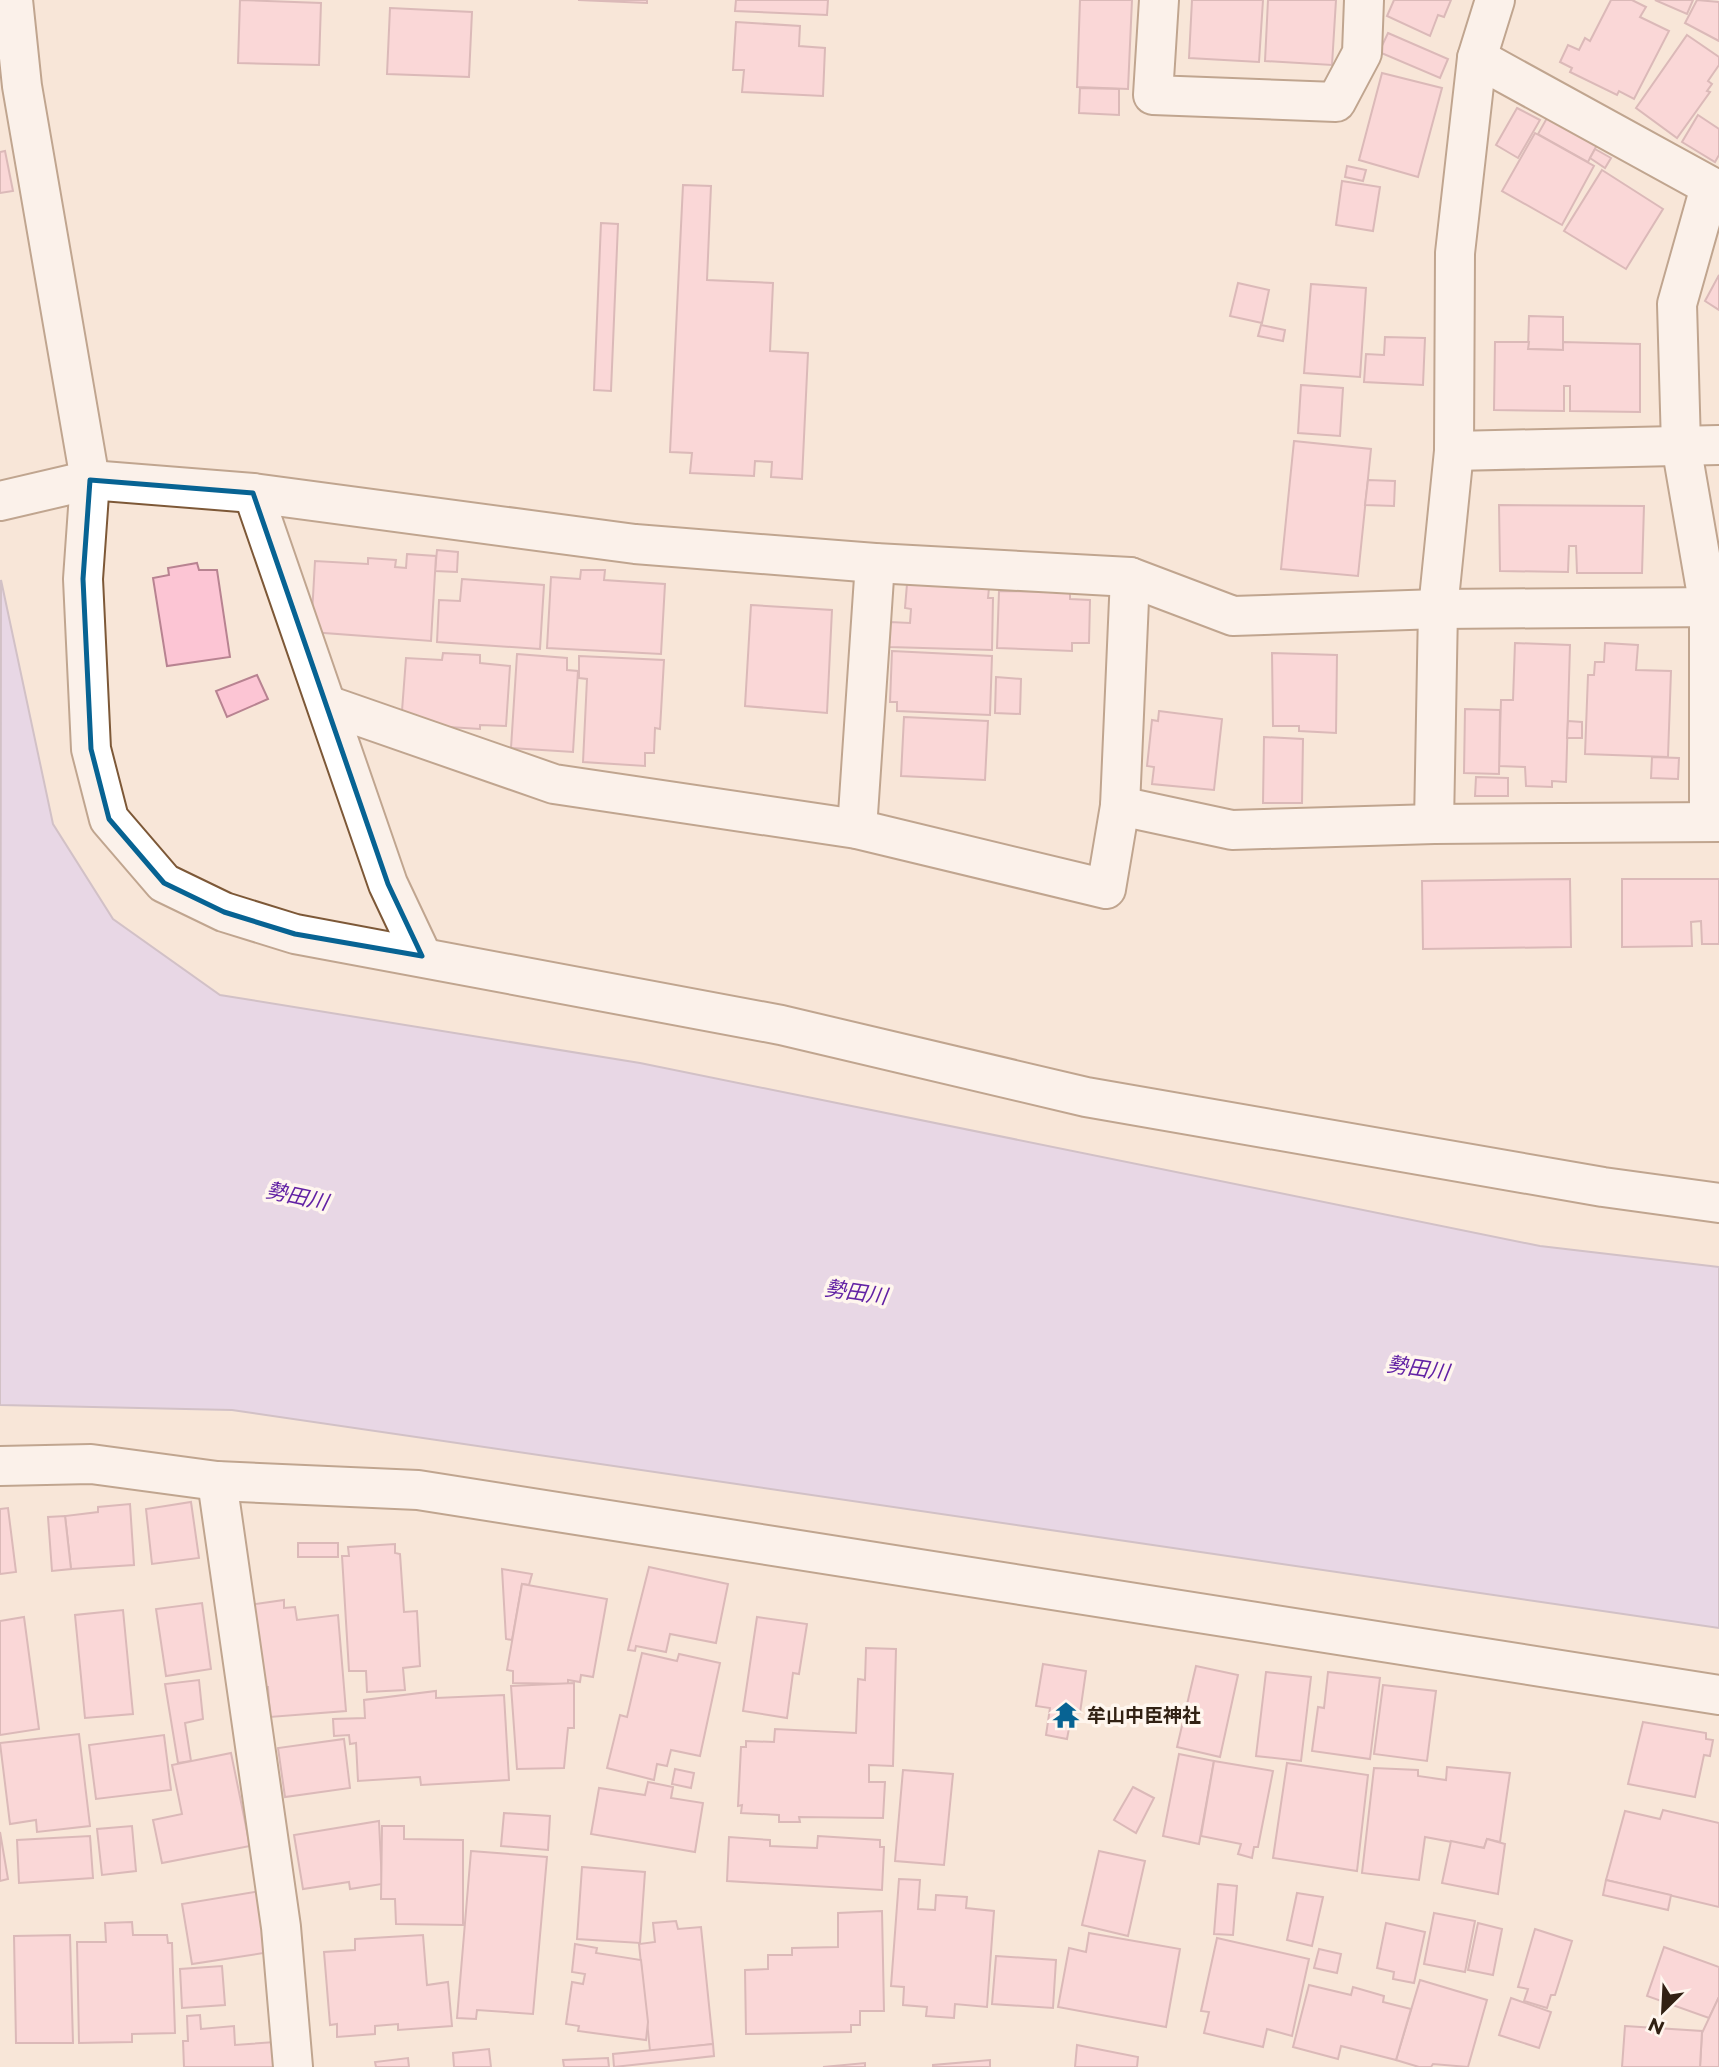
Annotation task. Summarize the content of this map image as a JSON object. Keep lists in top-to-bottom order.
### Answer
{
  "water": ["勢田川"],
  "places": {
    "temple": ["牟山中臣神社"]
  },
  "north": "bottom left"
}
